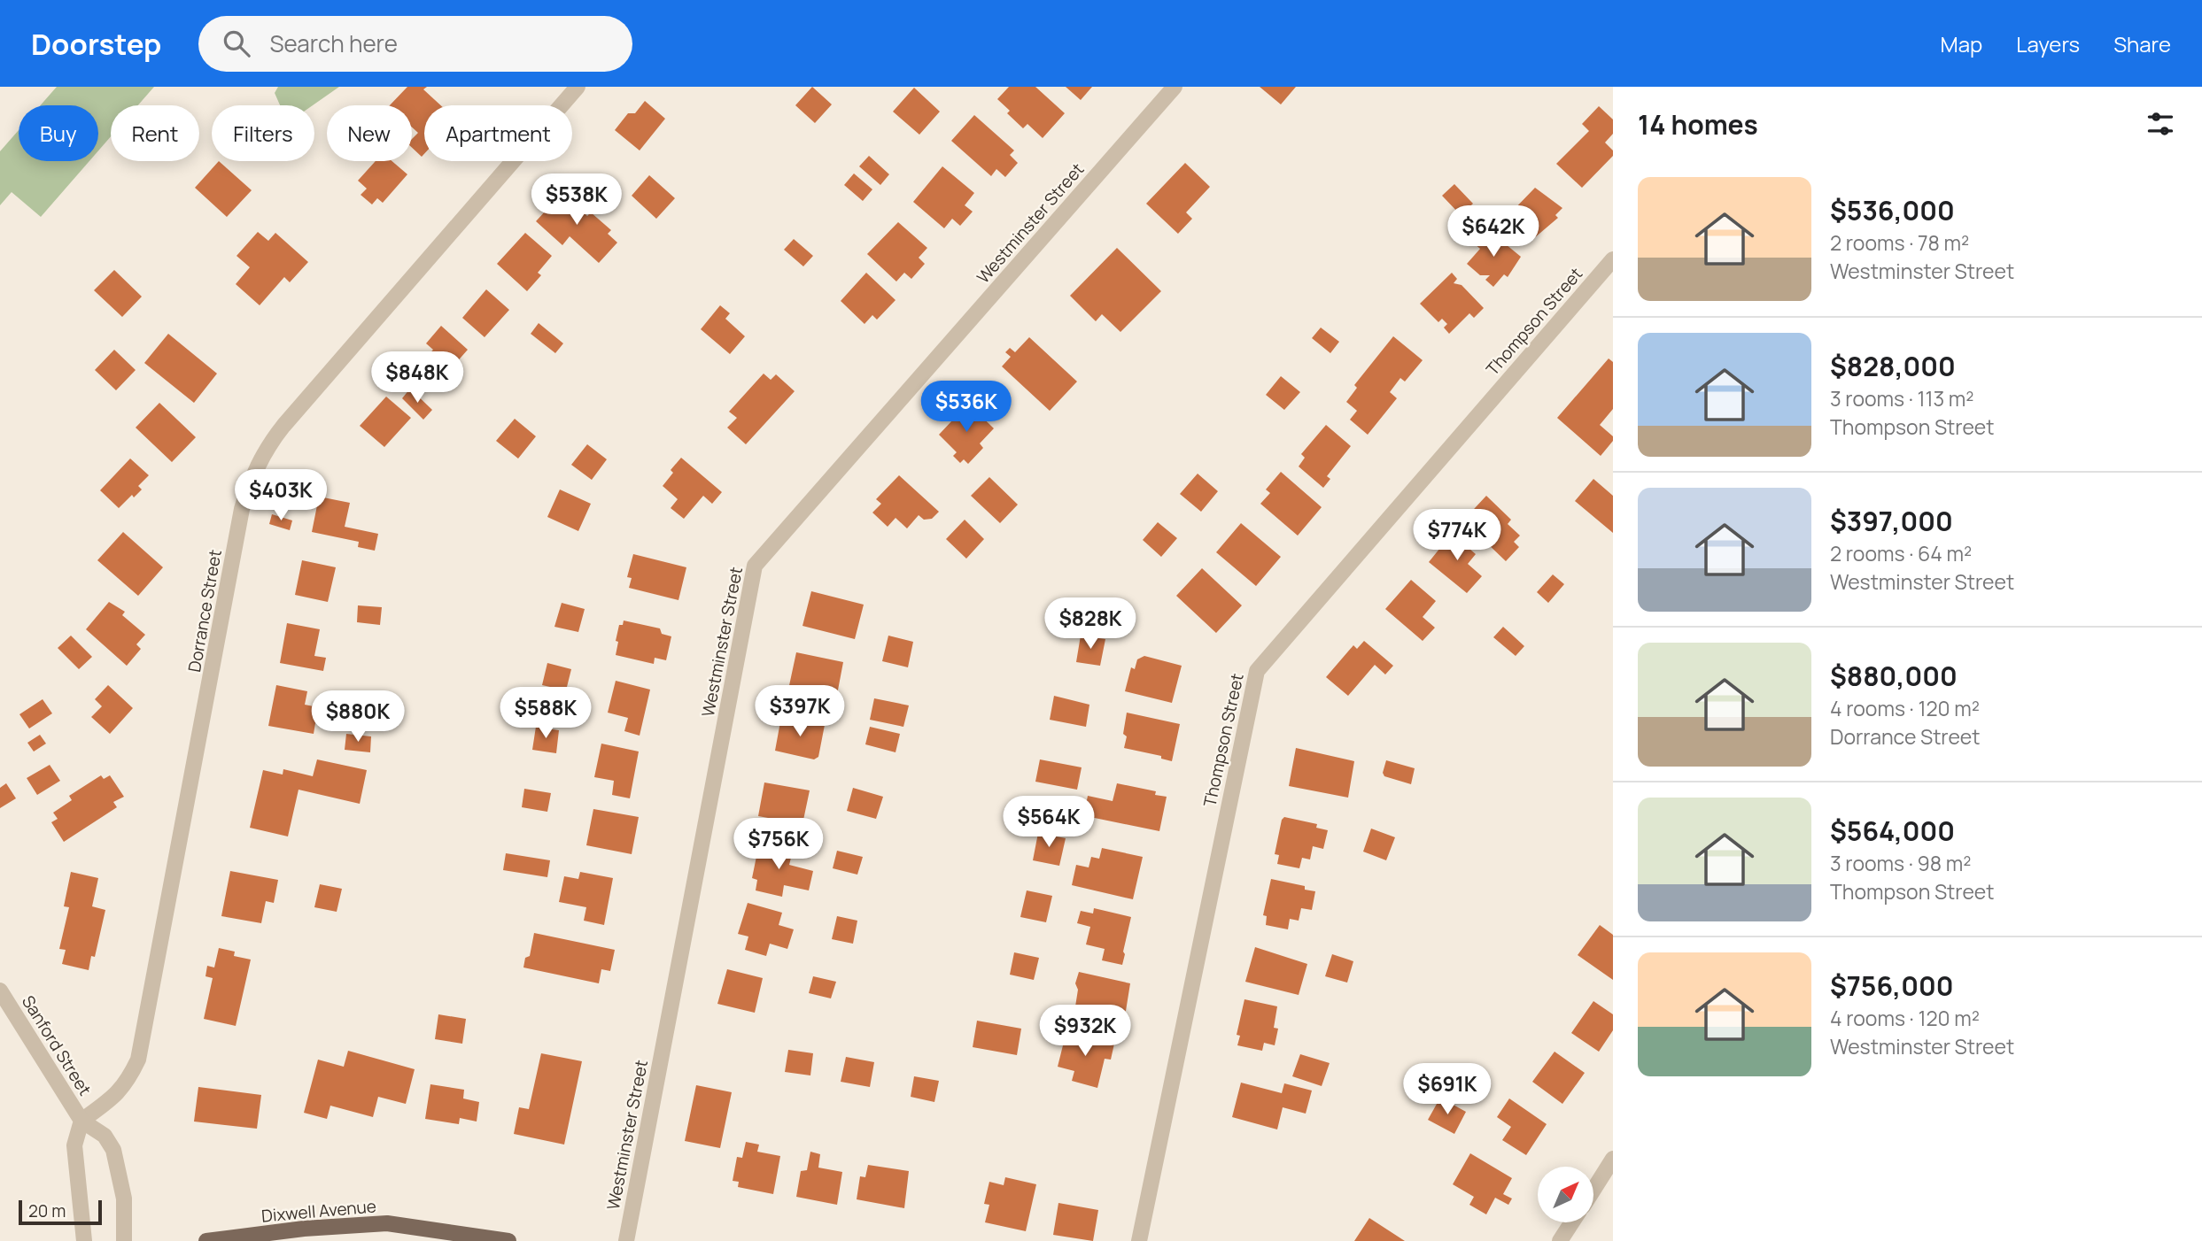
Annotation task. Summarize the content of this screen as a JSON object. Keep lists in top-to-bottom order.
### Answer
{
  "streets": {
    "main road": ["Dixwell Avenue"],
    "street": [
      "Westminster Street",
      "Thompson Street",
      "Dorrance Street",
      "Sanford Street"
    ]
  },
  "crossings": [
    ["Dorrance Street", "Sanford Street"]
  ],
  "scale_bar": "20 m",
  "north": "top right",
  "page": {
    "header": "Doorstep",
    "search": "Search here",
    "nav": ["Map", "Layers", "Share"],
    "heading": "14 homes",
    "chip": [
      "Buy",
      "Rent",
      "Filters",
      "New",
      "Apartment"
    ],
    "list": [
      {
        "name": "$536,000",
        "note": "2 rooms · 78 m² · Westminster Street"
      },
      {
        "name": "$828,000",
        "note": "3 rooms · 113 m² · Thompson Street"
      },
      {
        "name": "$397,000",
        "note": "2 rooms · 64 m² · Westminster Street"
      },
      {
        "name": "$880,000",
        "note": "4 rooms · 120 m² · Dorrance Street"
      },
      {
        "name": "$564,000",
        "note": "3 rooms · 98 m² · Thompson Street"
      },
      {
        "name": "$756,000",
        "note": "4 rooms · 120 m² · Westminster Street"
      }
    ],
    "price": [
      "$538K",
      "$642K",
      "$848K",
      "$536K",
      "$403K",
      "$774K",
      "$828K",
      "$397K",
      "$588K",
      "$880K",
      "$564K",
      "$756K",
      "$932K",
      "$691K"
    ],
    "scale": "20 m"
  }
}
